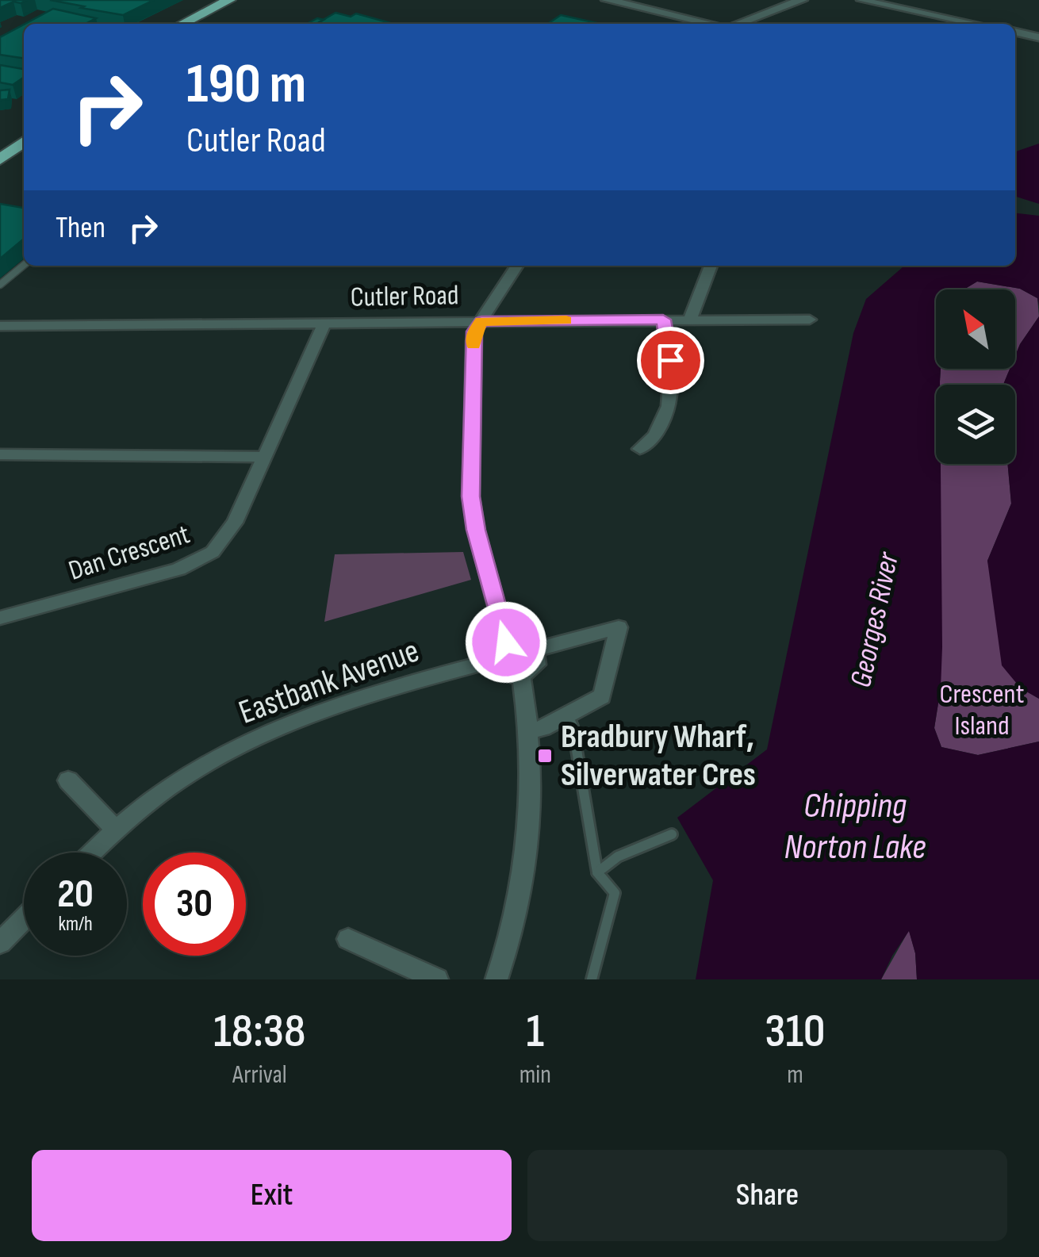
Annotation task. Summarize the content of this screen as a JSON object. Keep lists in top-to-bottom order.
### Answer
{
  "streets": {
    "street": ["Cutler Road", "Dan Crescent", "Eastbank Avenue"]
  },
  "crossings": [
    ["Cutler Road", "Dan Crescent"]
  ],
  "water": ["Georges River", "Chipping Norton Lake"],
  "parks": ["Crescent Island"],
  "places": {
    "transit": ["Bradbury Wharf, Silverwater Cres"]
  },
  "north": "top left",
  "page": {
    "turn": ["190 m", "Cutler Road"],
    "then": "Then",
    "speed": "20 km/h",
    "limit": "30",
    "eta": [
      "18:38",
      "Arrival",
      "1",
      "min",
      "310",
      "m"
    ],
    "buttons": ["Exit", "Share"]
  }
}
